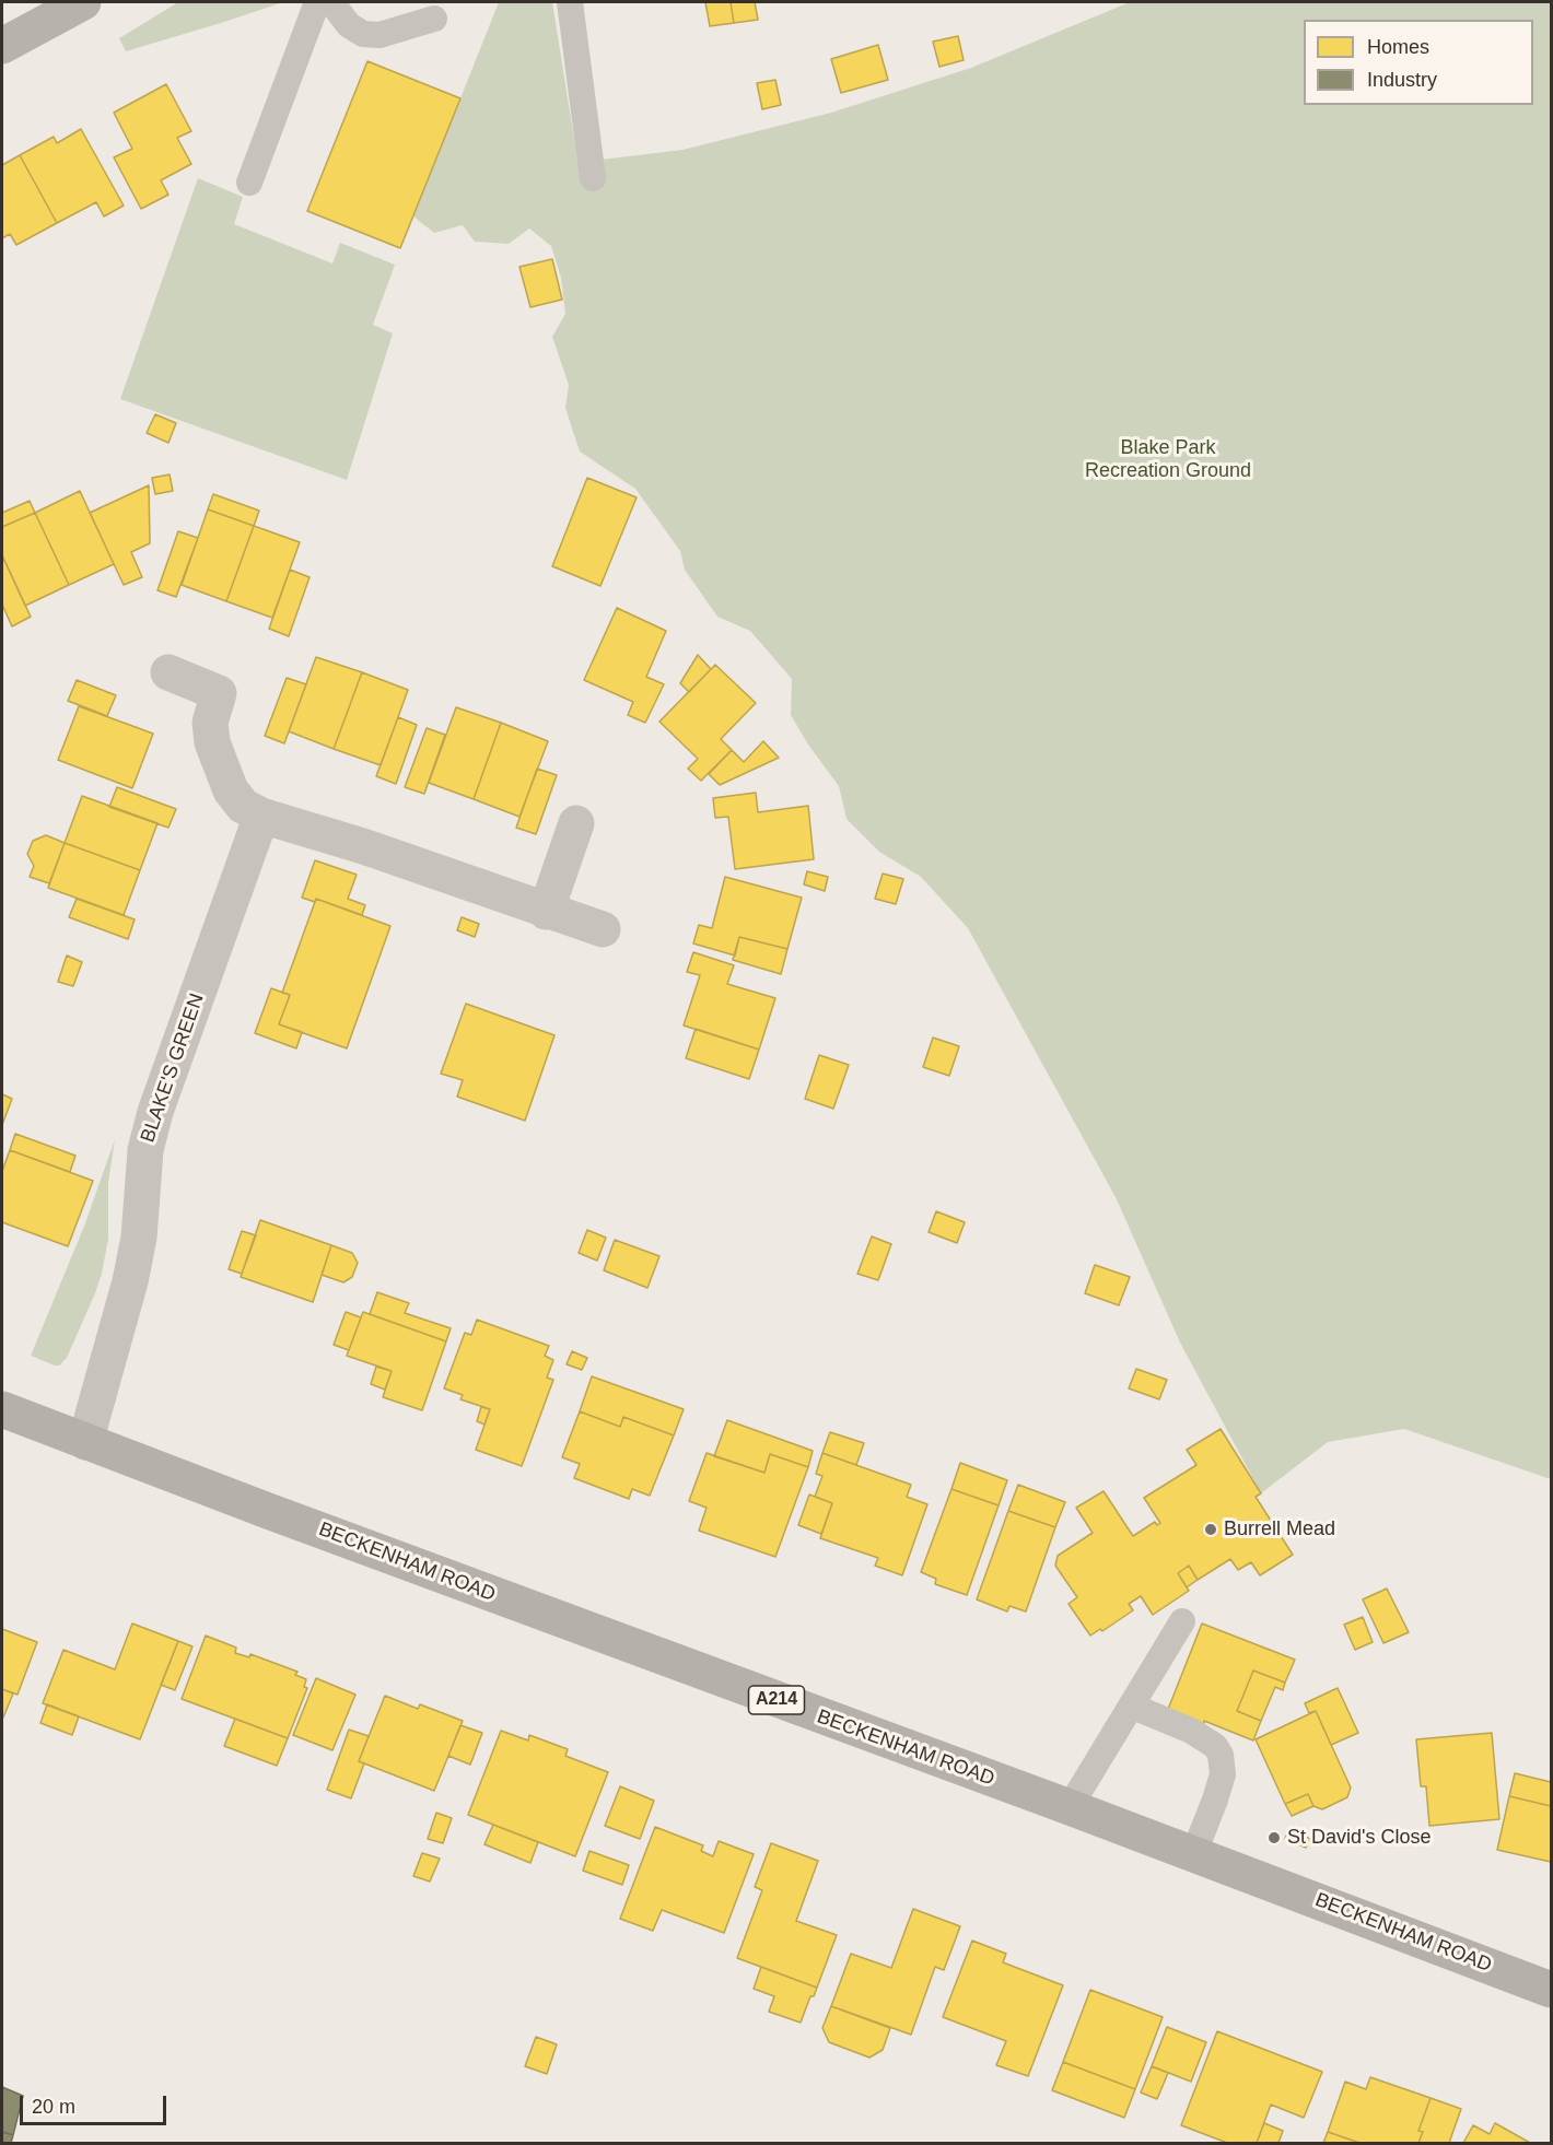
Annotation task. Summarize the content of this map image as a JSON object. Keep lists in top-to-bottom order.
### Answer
{
  "streets": {
    "main road": ["BECKENHAM ROAD", "A214"],
    "street": ["BLAKE'S GREEN"]
  },
  "crossings": [
    ["BLAKE'S GREEN", "BECKENHAM ROAD"]
  ],
  "parks": ["Blake Park Recreation Ground"],
  "places": ["Burrell Mead", "St David's Close"],
  "legend": ["Homes", "Industry"],
  "scale_bar": "20 m"
}
